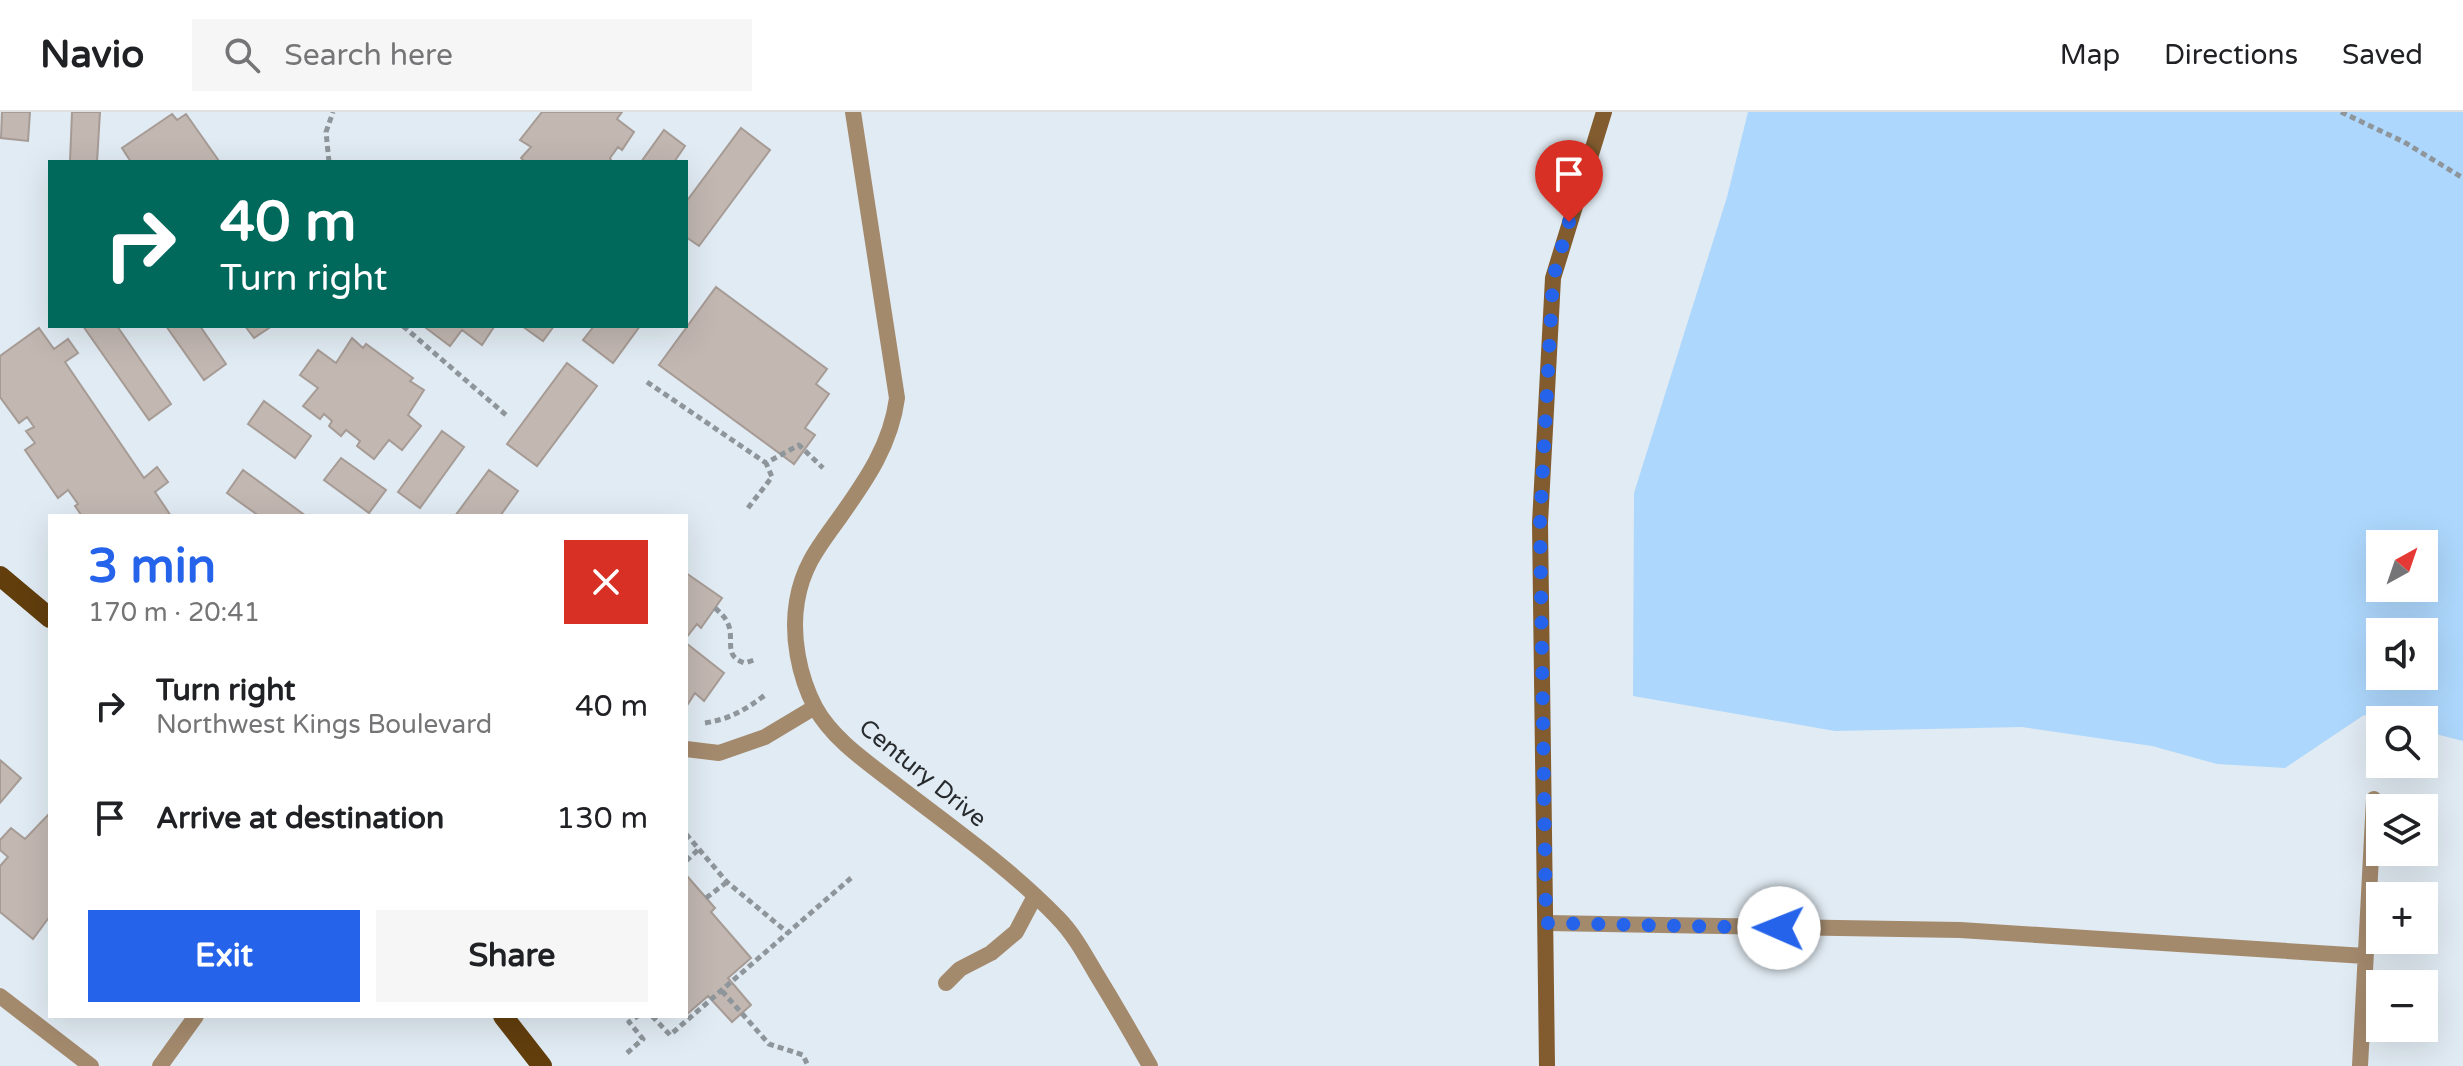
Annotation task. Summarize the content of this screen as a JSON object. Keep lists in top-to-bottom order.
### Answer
{
  "streets": {
    "street": ["Century Drive"]
  },
  "north": "top right",
  "page": {
    "header": "Navio",
    "search": "Search here",
    "nav": ["Map", "Directions", "Saved"],
    "turn": ["40 m", "Turn right"],
    "heading": ["3 min", "170 m · 20:41"],
    "map_buttons": ["+", "−"],
    "list": [
      {
        "name": "Turn right",
        "note": "Northwest Kings Boulevard",
        "value": "40 m"
      },
      {
        "name": "Arrive at destination",
        "value": "130 m"
      }
    ],
    "buttons": ["Exit", "Share"]
  }
}
